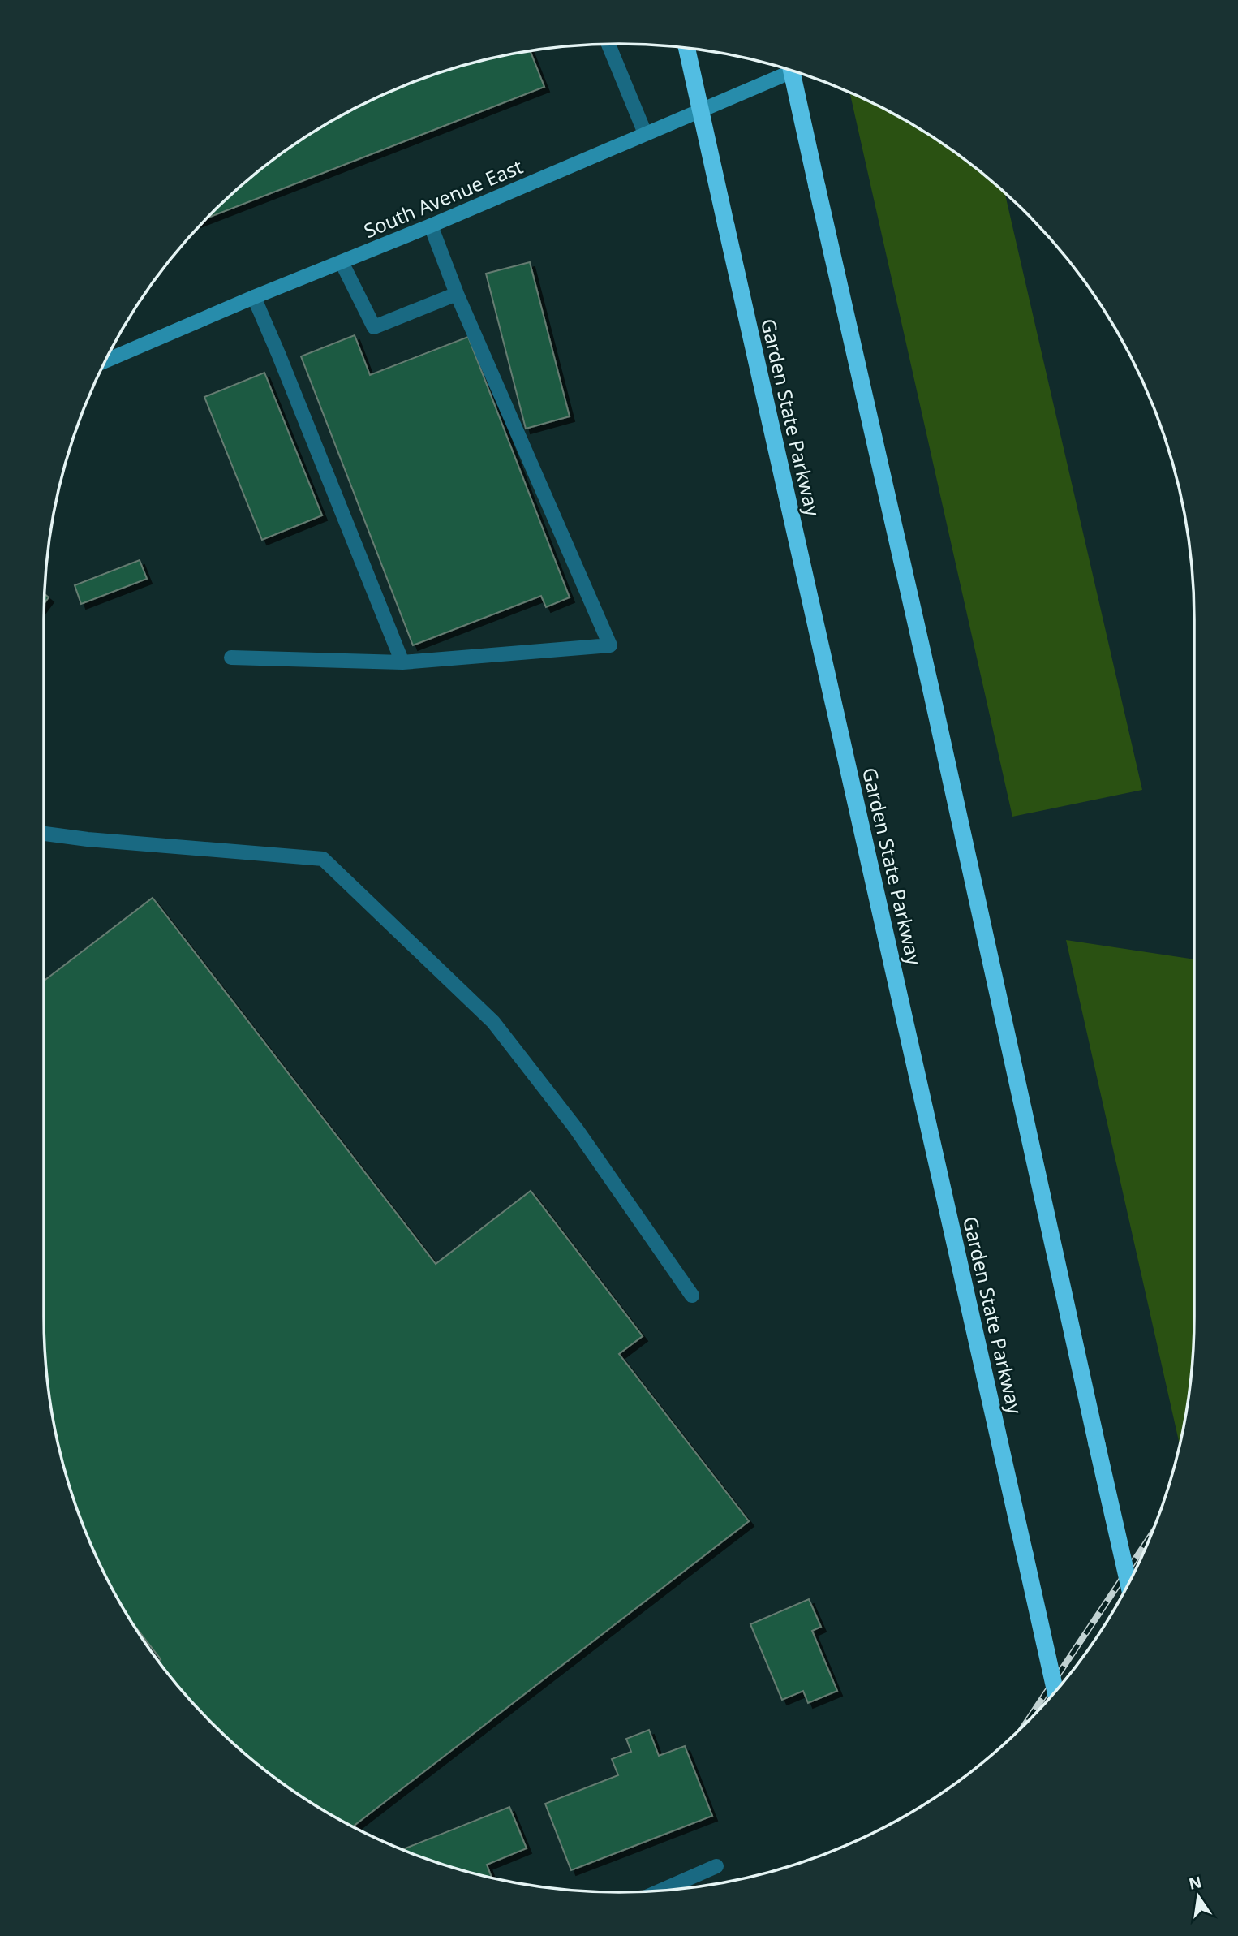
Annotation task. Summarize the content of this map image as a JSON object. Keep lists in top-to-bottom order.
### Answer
{
  "streets": {
    "highway": ["Garden State Parkway"],
    "main road": ["South Avenue East"]
  },
  "north": "top"
}
